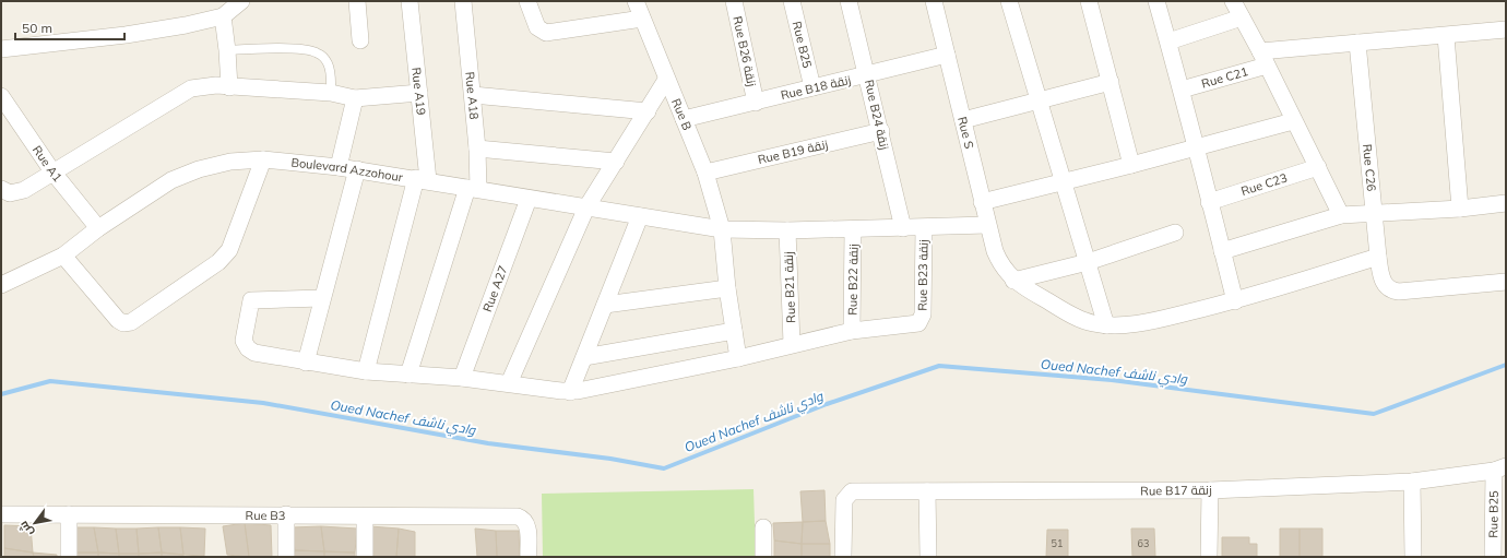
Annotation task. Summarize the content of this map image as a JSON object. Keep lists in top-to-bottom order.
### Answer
{
  "streets": {
    "street": [
      "Rue B25",
      "Rue B26 زنقة",
      "Rue C21",
      "Rue B18 زنقة",
      "Rue A19",
      "Rue A18",
      "Rue B",
      "Rue B24 زنقة",
      "Rue S",
      "Rue B19 زنقة",
      "Rue A1",
      "Rue C26",
      "Boulevard Azzohour",
      "Rue C23",
      "Rue B23 زنقة",
      "Rue B22 زنقة",
      "Rue B21 زنقة",
      "Rue A27",
      "Rue B17 زنقة",
      "Rue B3"
    ]
  },
  "crossings": [
    ["Rue B25", "Rue B18 زنقة"],
    ["Rue B25", "Rue B17 زنقة"],
    ["Rue B26 زنقة", "Rue B18 زنقة"],
    ["Rue C21", "Rue C26"],
    ["Rue B18 زنقة", "Rue B"],
    ["Rue B18 زنقة", "Rue B24 زنقة"],
    ["Rue B18 زنقة", "Rue S"],
    ["Rue A19", "Boulevard Azzohour"],
    ["Rue A18", "Boulevard Azzohour"],
    ["Rue B", "Rue B19 زنقة"],
    ["Rue B", "Boulevard Azzohour"],
    ["Rue B24 زنقة", "Rue B19 زنقة"],
    ["Rue B24 زنقة", "Boulevard Azzohour"],
    ["Rue S", "Boulevard Azzohour"],
    ["Rue A1", "Boulevard Azzohour"],
    ["Boulevard Azzohour", "Rue B23 زنقة"],
    ["Boulevard Azzohour", "Rue B22 زنقة"],
    ["Boulevard Azzohour", "Rue B21 زنقة"],
    ["Boulevard Azzohour", "Rue A27"],
    ["Rue B23 زنقة", "Rue B22 زنقة"]
  ],
  "water": ["Oued Nachef وادي ناشف"],
  "house_numbers": ["51", "63"],
  "scale_bar": "50 m",
  "north": "bottom left"
}
